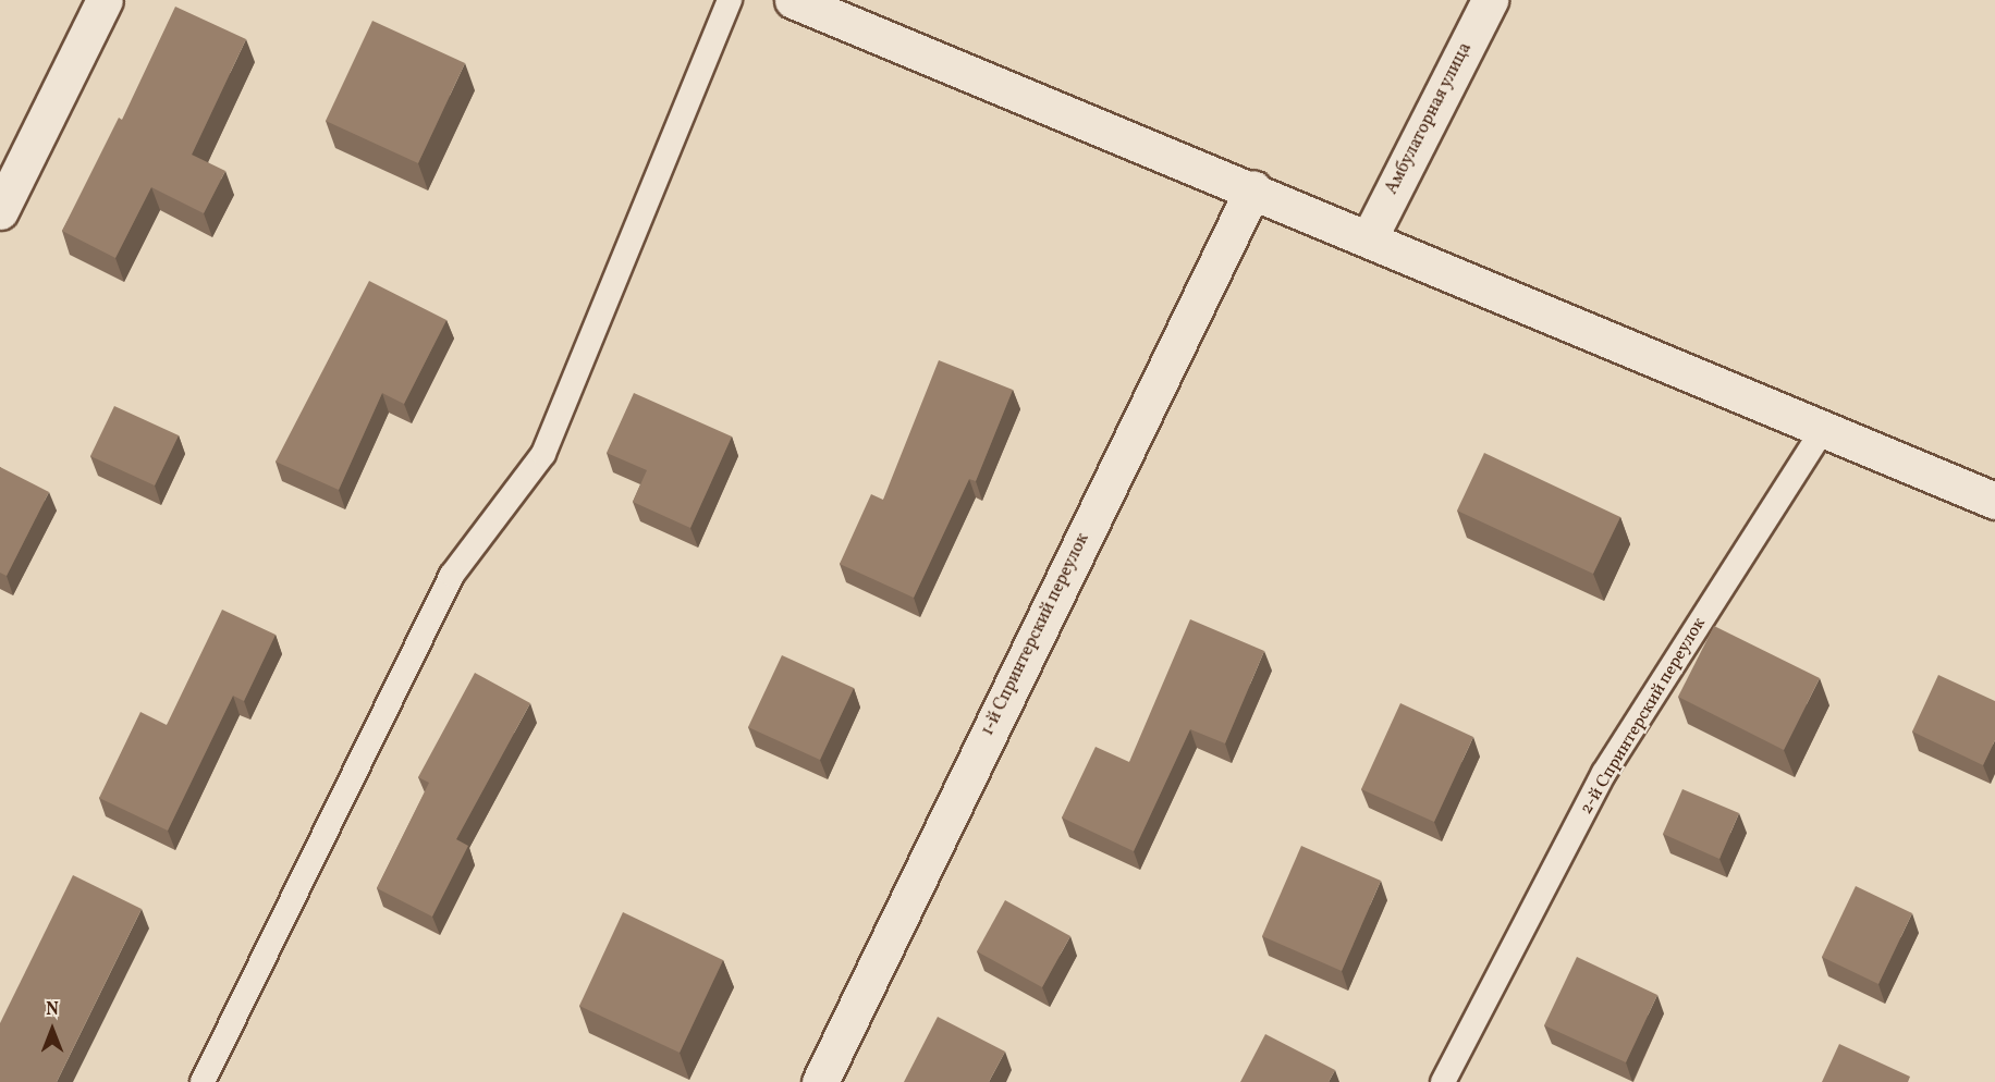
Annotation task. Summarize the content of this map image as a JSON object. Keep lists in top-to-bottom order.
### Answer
{
  "streets": {
    "street": ["Амбулаторная улица", "1-й Спринтерский переулок"],
    "lane": ["2-й Спринтерский переулок"]
  },
  "north": "top"
}
